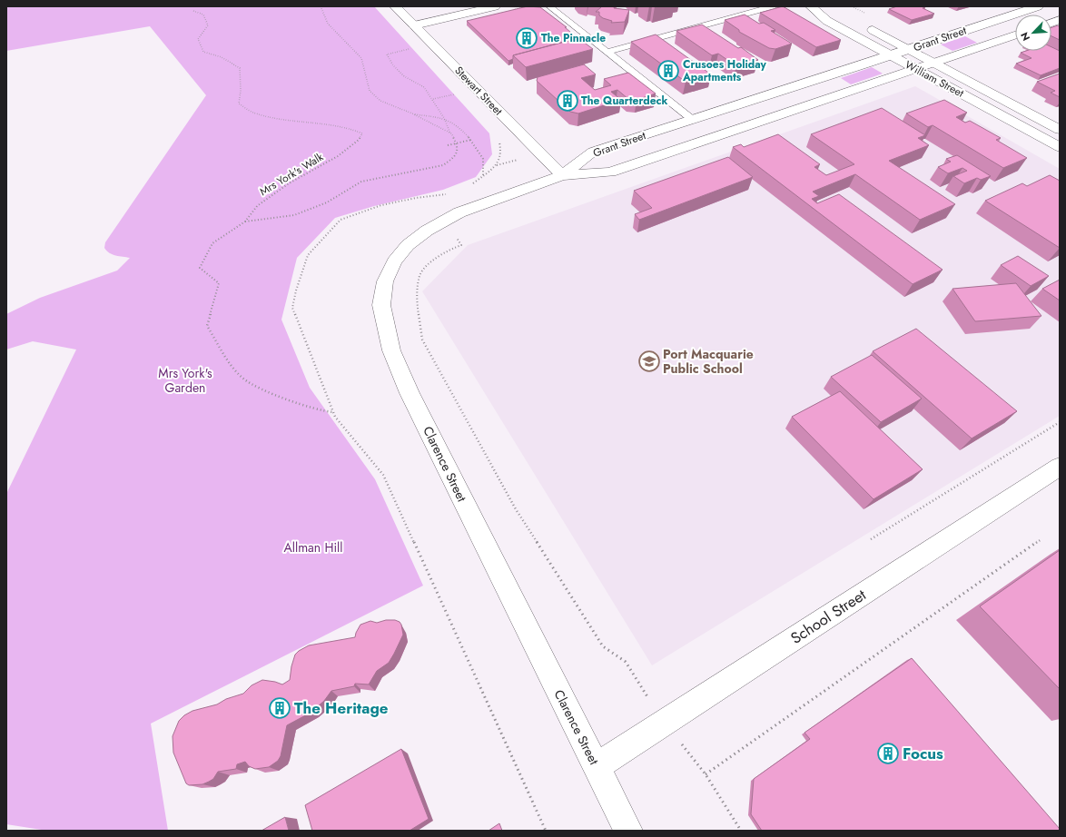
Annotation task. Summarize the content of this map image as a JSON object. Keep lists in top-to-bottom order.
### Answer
{
  "streets": {
    "street": [
      "Grant Street",
      "William Street",
      "Stewart Street",
      "Clarence Street",
      "School Street"
    ],
    "path": ["Mrs York's Walk"]
  },
  "crossings": [
    ["Grant Street", "William Street"],
    ["Grant Street", "Stewart Street"],
    ["Grant Street", "Clarence Street"],
    ["Stewart Street", "Clarence Street"],
    ["Clarence Street", "School Street"]
  ],
  "parks": ["Mrs York's Garden", "Allman Hill"],
  "places": {
    "building": [
      "The Pinnacle",
      "Crusoes Holiday Apartments",
      "The Quarterdeck",
      "The Heritage",
      "Focus"
    ],
    "school or university": ["Port Macquarie Public School"]
  },
  "north": "bottom left"
}
